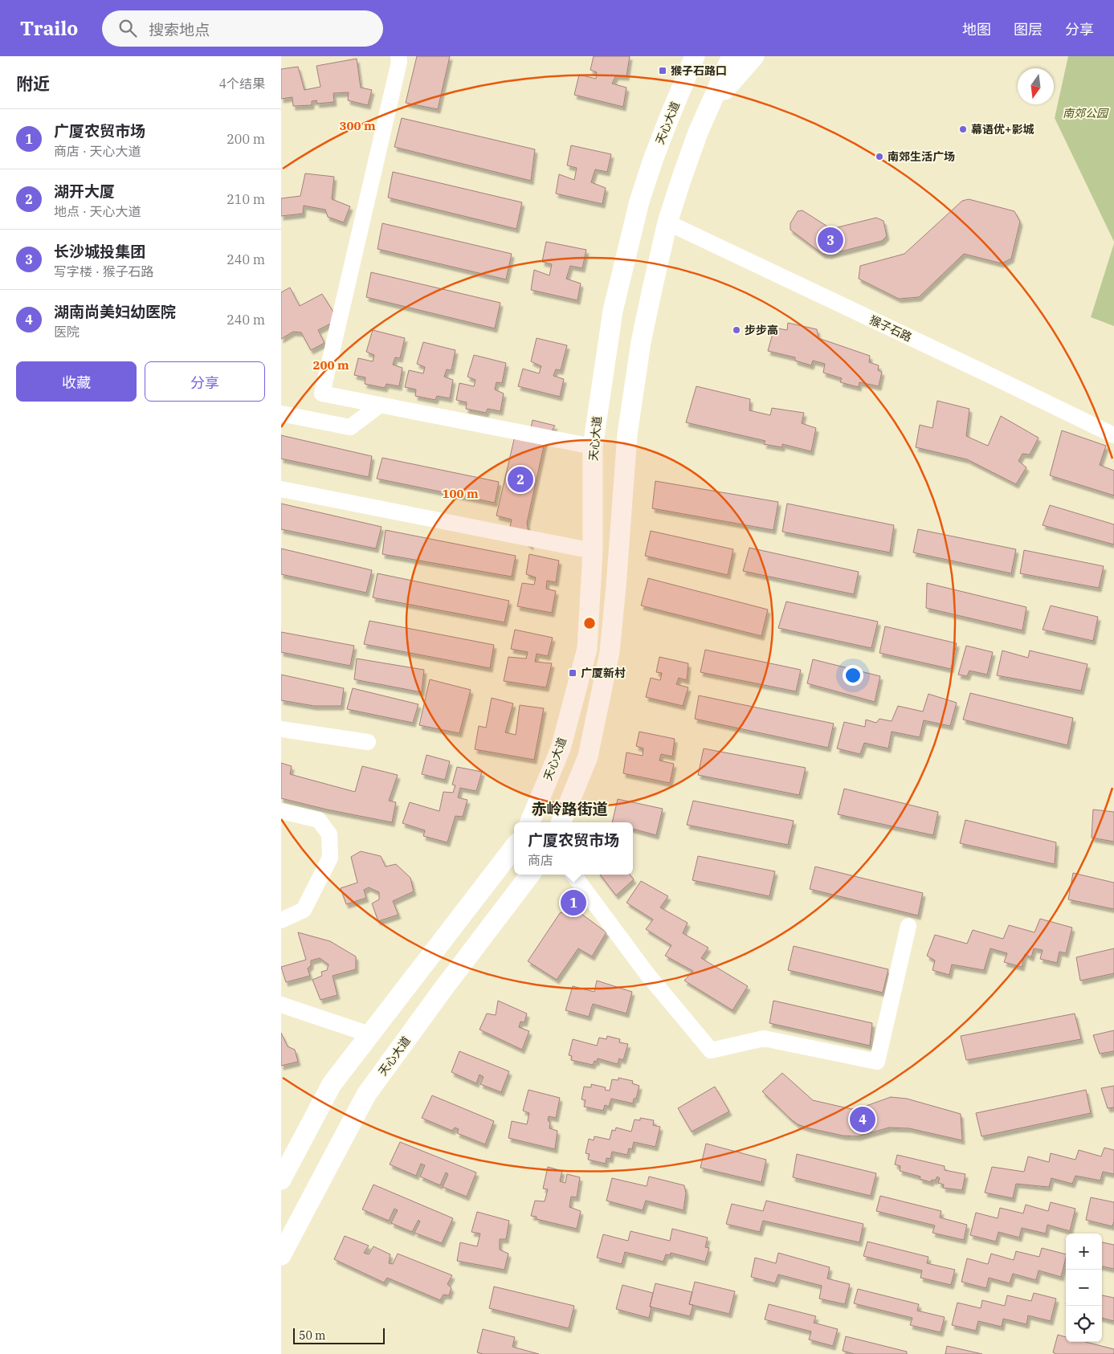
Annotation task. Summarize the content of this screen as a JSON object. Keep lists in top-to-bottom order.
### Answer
{
  "streets": {
    "main road": ["天心大道"],
    "street": ["猴子石路"]
  },
  "districts": ["赤岭路街道"],
  "parks": ["南郊公园"],
  "places": {
    "transit": ["猴子石路口", "广厦新村"],
    "other": ["幕语优+影城", "南郊生活广场", "步步高"]
  },
  "scale_bar": "50 m",
  "north": "bottom",
  "page": {
    "header": "Trailo",
    "search": "搜索地点",
    "nav": ["地图", "图层", "分享"],
    "heading": ["附近", "4个结果"],
    "list": [
      {
        "mark": "1",
        "name": "广厦农贸市场",
        "note": "商店 · 天心大道",
        "value": "200 m"
      },
      {
        "mark": "2",
        "name": "湖开大厦",
        "note": "地点 · 天心大道",
        "value": "210 m"
      },
      {
        "mark": "3",
        "name": "长沙城投集团",
        "note": "写字楼 · 猴子石路",
        "value": "240 m"
      },
      {
        "mark": "4",
        "name": "湖南尚美妇幼医院",
        "note": "医院",
        "value": "240 m"
      }
    ],
    "pins": [
      "3",
      "2",
      "1",
      "4"
    ],
    "buttons": ["收藏", "分享"],
    "popup": ["广厦农贸市场", "商店"],
    "map_buttons": ["+", "−"],
    "scale": "50 m"
  },
  "rings": ["300 m", "200 m", "100 m"]
}
